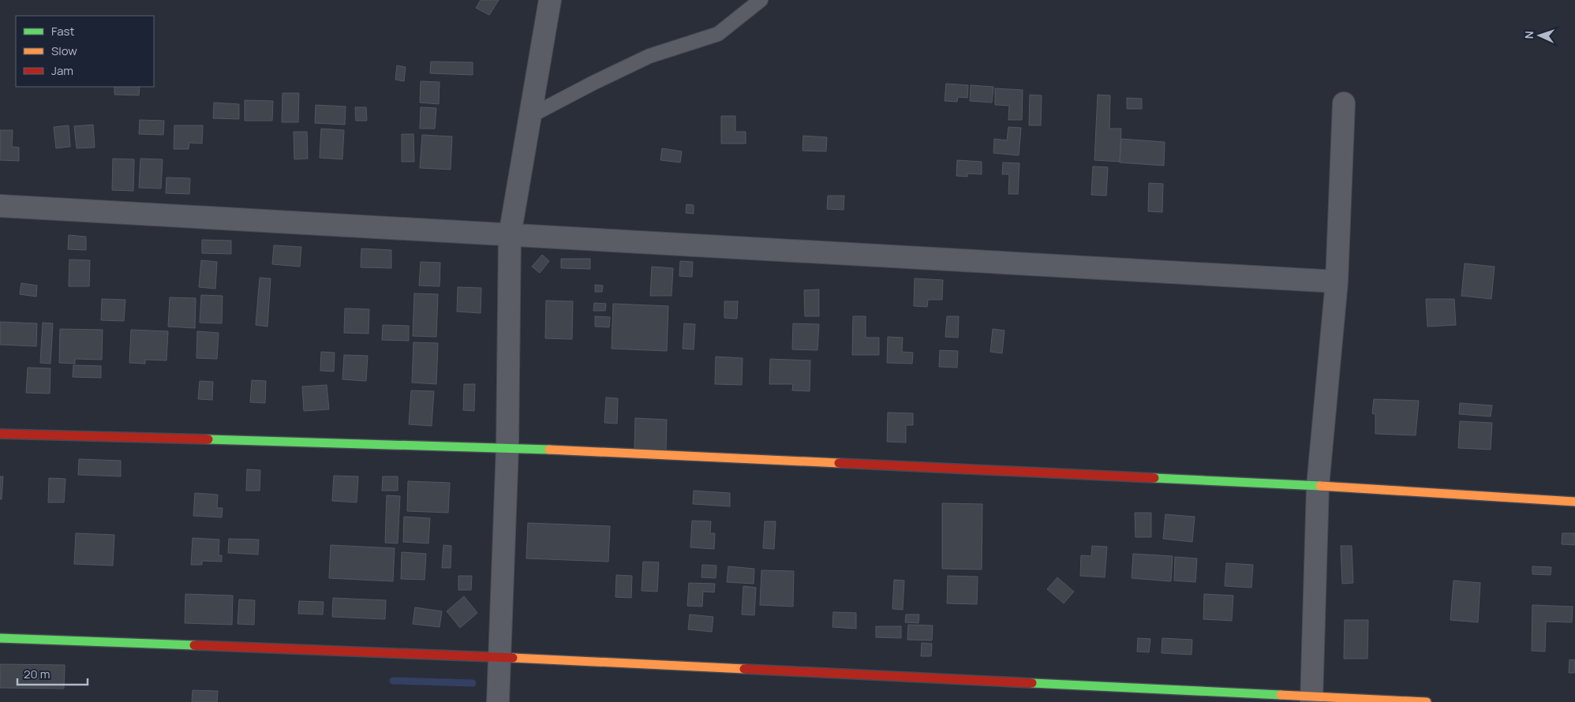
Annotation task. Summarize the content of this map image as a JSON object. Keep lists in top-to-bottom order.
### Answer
{
  "legend": ["Fast", "Slow", "Jam"],
  "scale_bar": "20 m",
  "north": "left"
}
